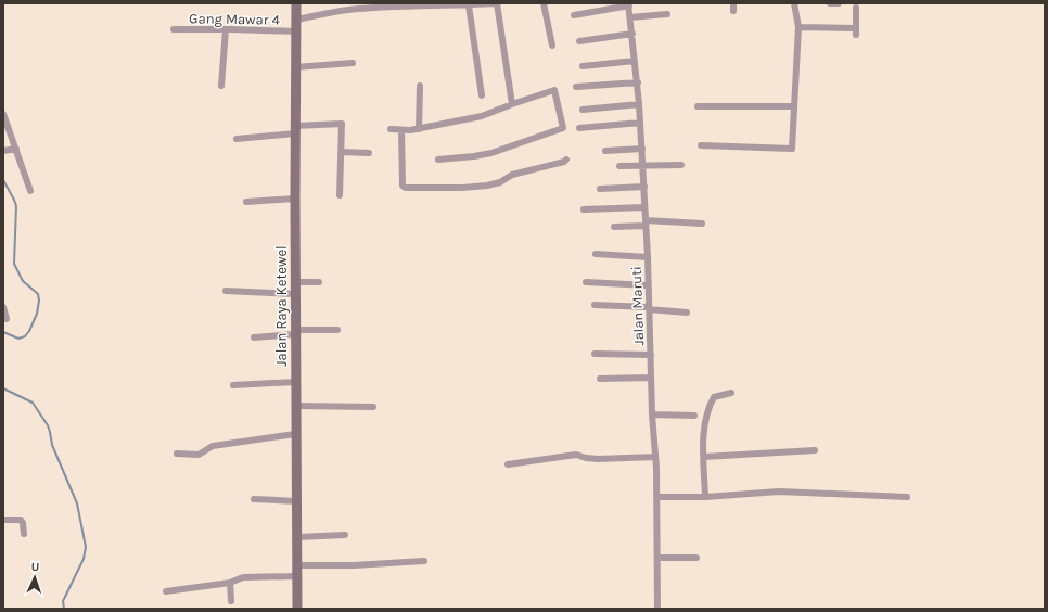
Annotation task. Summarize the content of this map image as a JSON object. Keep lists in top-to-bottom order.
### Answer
{
  "streets": {
    "main road": ["Jalan Raya Ketewel"],
    "street": ["Gang Mawar 4", "Jalan Maruti"]
  },
  "crossings": [
    ["Gang Mawar 4", "Jalan Raya Ketewel"]
  ],
  "north": "top"
}
